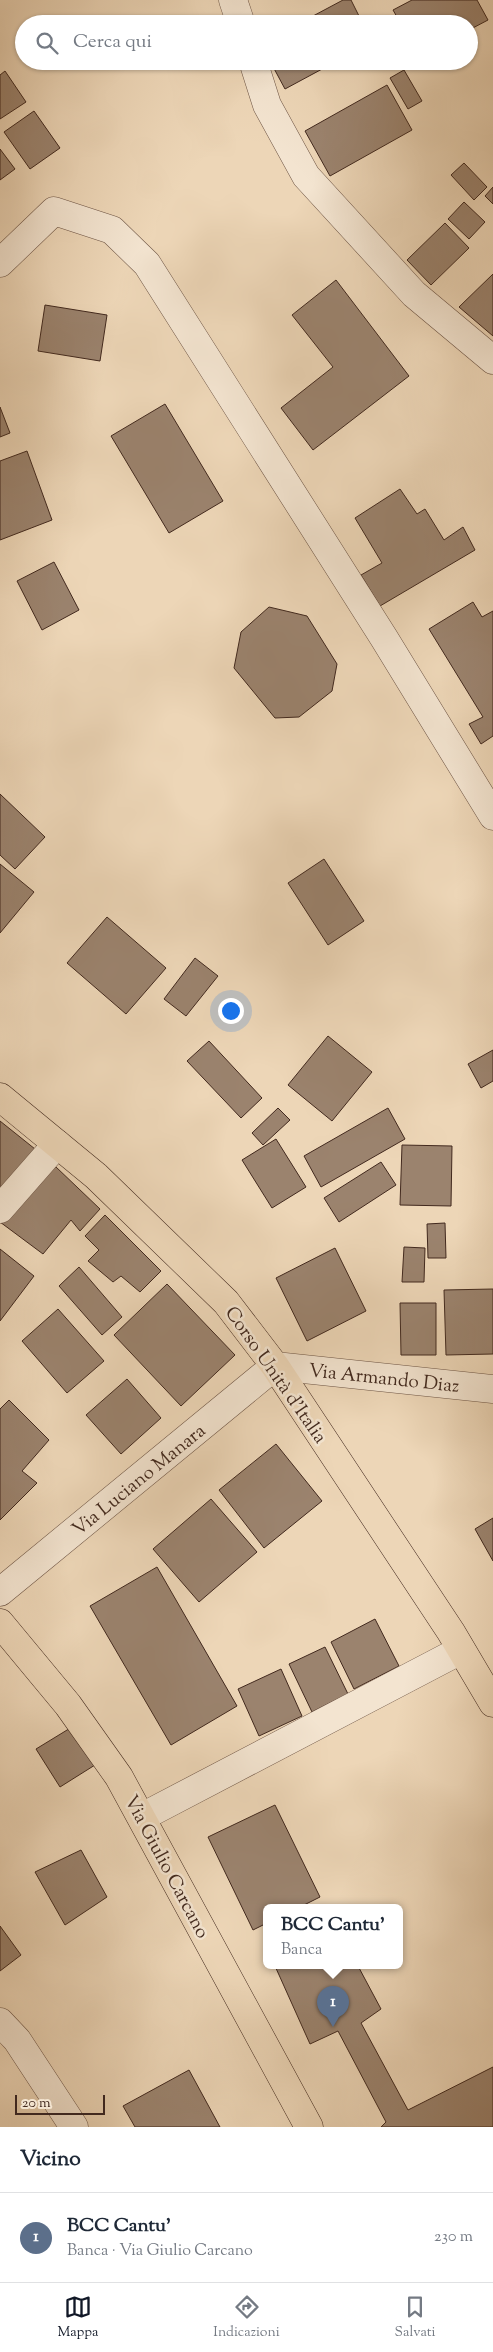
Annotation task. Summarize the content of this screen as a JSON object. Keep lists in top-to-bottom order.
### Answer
{
  "streets": {
    "main road": ["Corso Unità d'Italia", "Via Giulio Carcano"],
    "street": ["Via Armando Diaz", "Via Luciano Manara"]
  },
  "crossings": [
    ["Corso Unità d'Italia", "Via Armando Diaz"],
    ["Corso Unità d'Italia", "Via Luciano Manara"],
    ["Via Armando Diaz", "Via Luciano Manara"]
  ],
  "scale_bar": "20 m",
  "page": {
    "search": "Cerca qui",
    "popup": ["BCC Cantu'", "Banca"],
    "pins": "1",
    "scale": "20 m",
    "heading": "Vicino",
    "list": [
      {
        "mark": "1",
        "name": "BCC Cantu'",
        "note": "Banca · Via Giulio Carcano",
        "value": "230 m"
      }
    ],
    "nav": ["Mappa", "Indicazioni", "Salvati"]
  }
}
